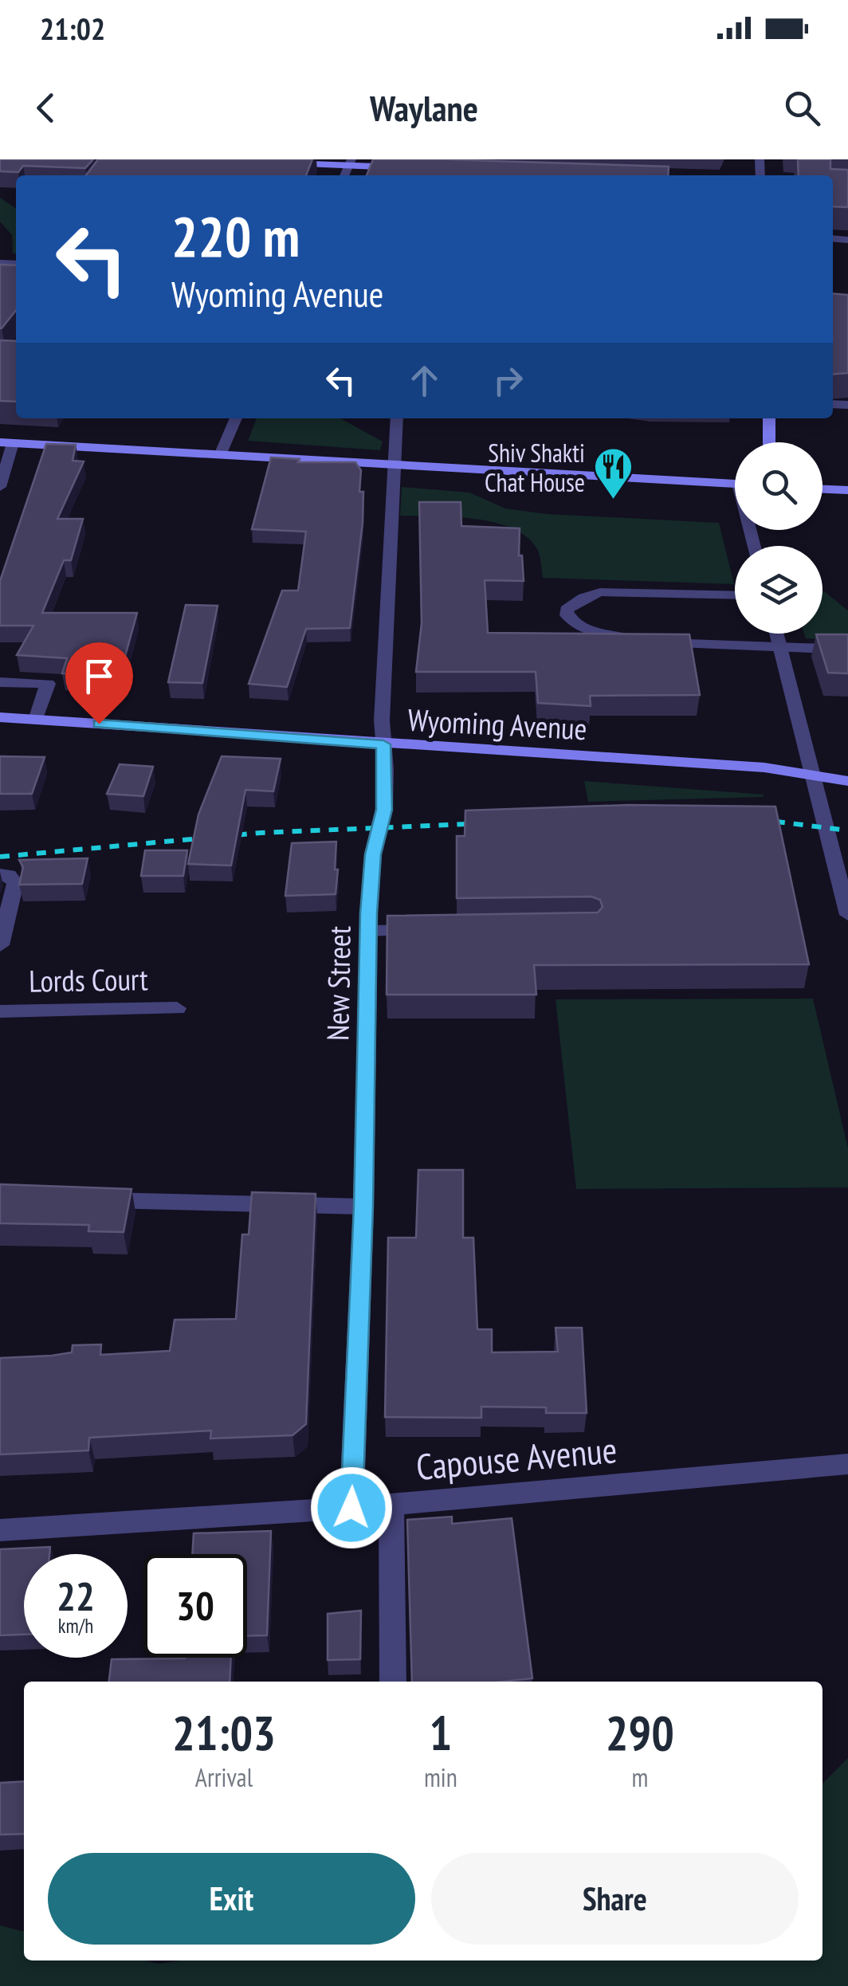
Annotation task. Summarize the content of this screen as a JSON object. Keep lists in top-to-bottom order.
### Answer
{
  "streets": {
    "main road": ["Wyoming Avenue"],
    "street": ["Lords Court", "New Street", "Capouse Avenue"]
  },
  "crossings": [
    ["Wyoming Avenue", "New Street"],
    ["New Street", "Capouse Avenue"]
  ],
  "places": {
    "restaurant": ["Shiv Shakti Chat House"]
  },
  "page": {
    "status": "21:02",
    "header": "Waylane",
    "turn": ["220 m", "Wyoming Avenue"],
    "speed": "22 km/h",
    "limit": "30",
    "eta": [
      "21:03",
      "Arrival",
      "1",
      "min",
      "290",
      "m"
    ],
    "buttons": ["Exit", "Share"]
  }
}
